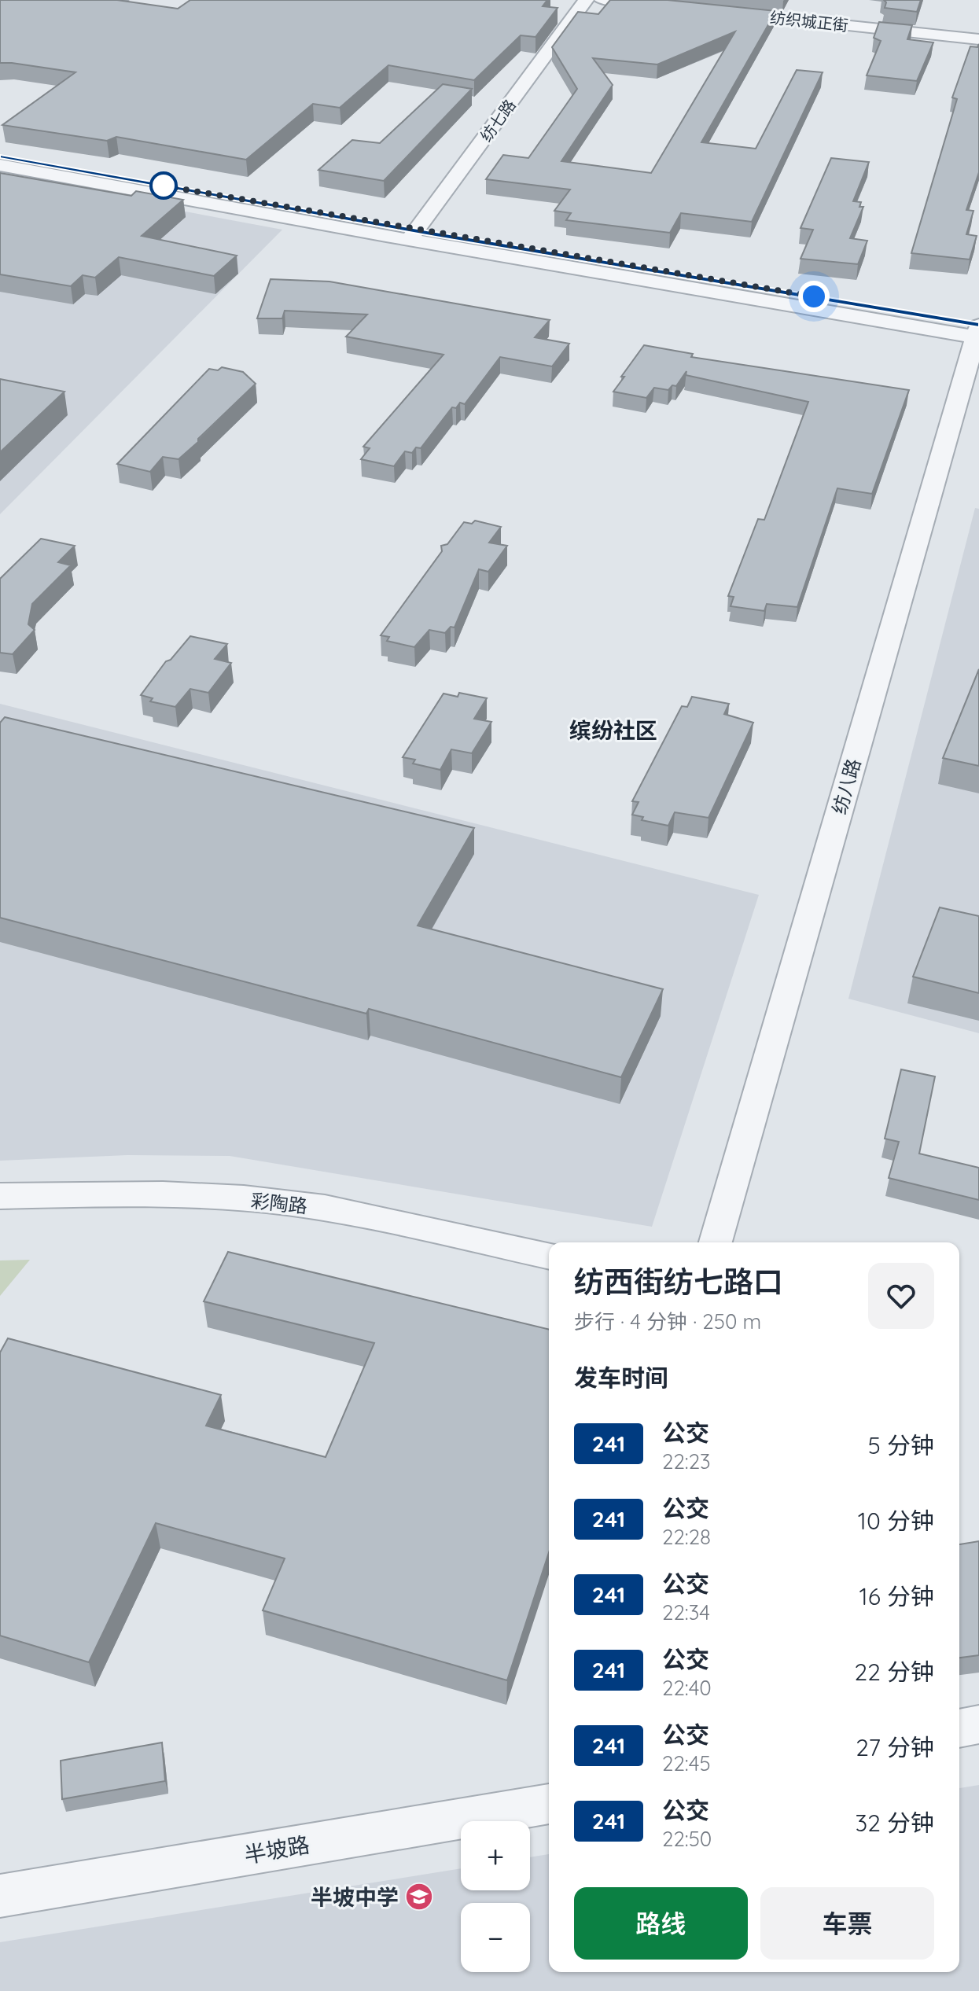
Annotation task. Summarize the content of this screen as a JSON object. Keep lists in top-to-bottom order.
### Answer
{
  "streets": {
    "street": [
      "纺织城正街",
      "纺七路",
      "纺八路",
      "彩陶路",
      "半坡路"
    ]
  },
  "districts": ["缤纷社区"],
  "places": {
    "school or university": ["半坡中学"]
  },
  "lines": ["bus line 241"],
  "page": {
    "heading": [
      ["纺西街纺七路口", "步行 · 4 分钟 · 250 m"],
      "发车时间"
    ],
    "list": [
      {
        "mark": "241",
        "name": "公交",
        "note": "22:23",
        "value": "5 分钟"
      },
      {
        "mark": "241",
        "name": "公交",
        "note": "22:28",
        "value": "10 分钟"
      },
      {
        "mark": "241",
        "name": "公交",
        "note": "22:34",
        "value": "16 分钟"
      },
      {
        "mark": "241",
        "name": "公交",
        "note": "22:40",
        "value": "22 分钟"
      },
      {
        "mark": "241",
        "name": "公交",
        "note": "22:45",
        "value": "27 分钟"
      },
      {
        "mark": "241",
        "name": "公交",
        "note": "22:50",
        "value": "32 分钟"
      }
    ],
    "map_buttons": ["+", "−"],
    "buttons": ["路线", "车票"]
  }
}
